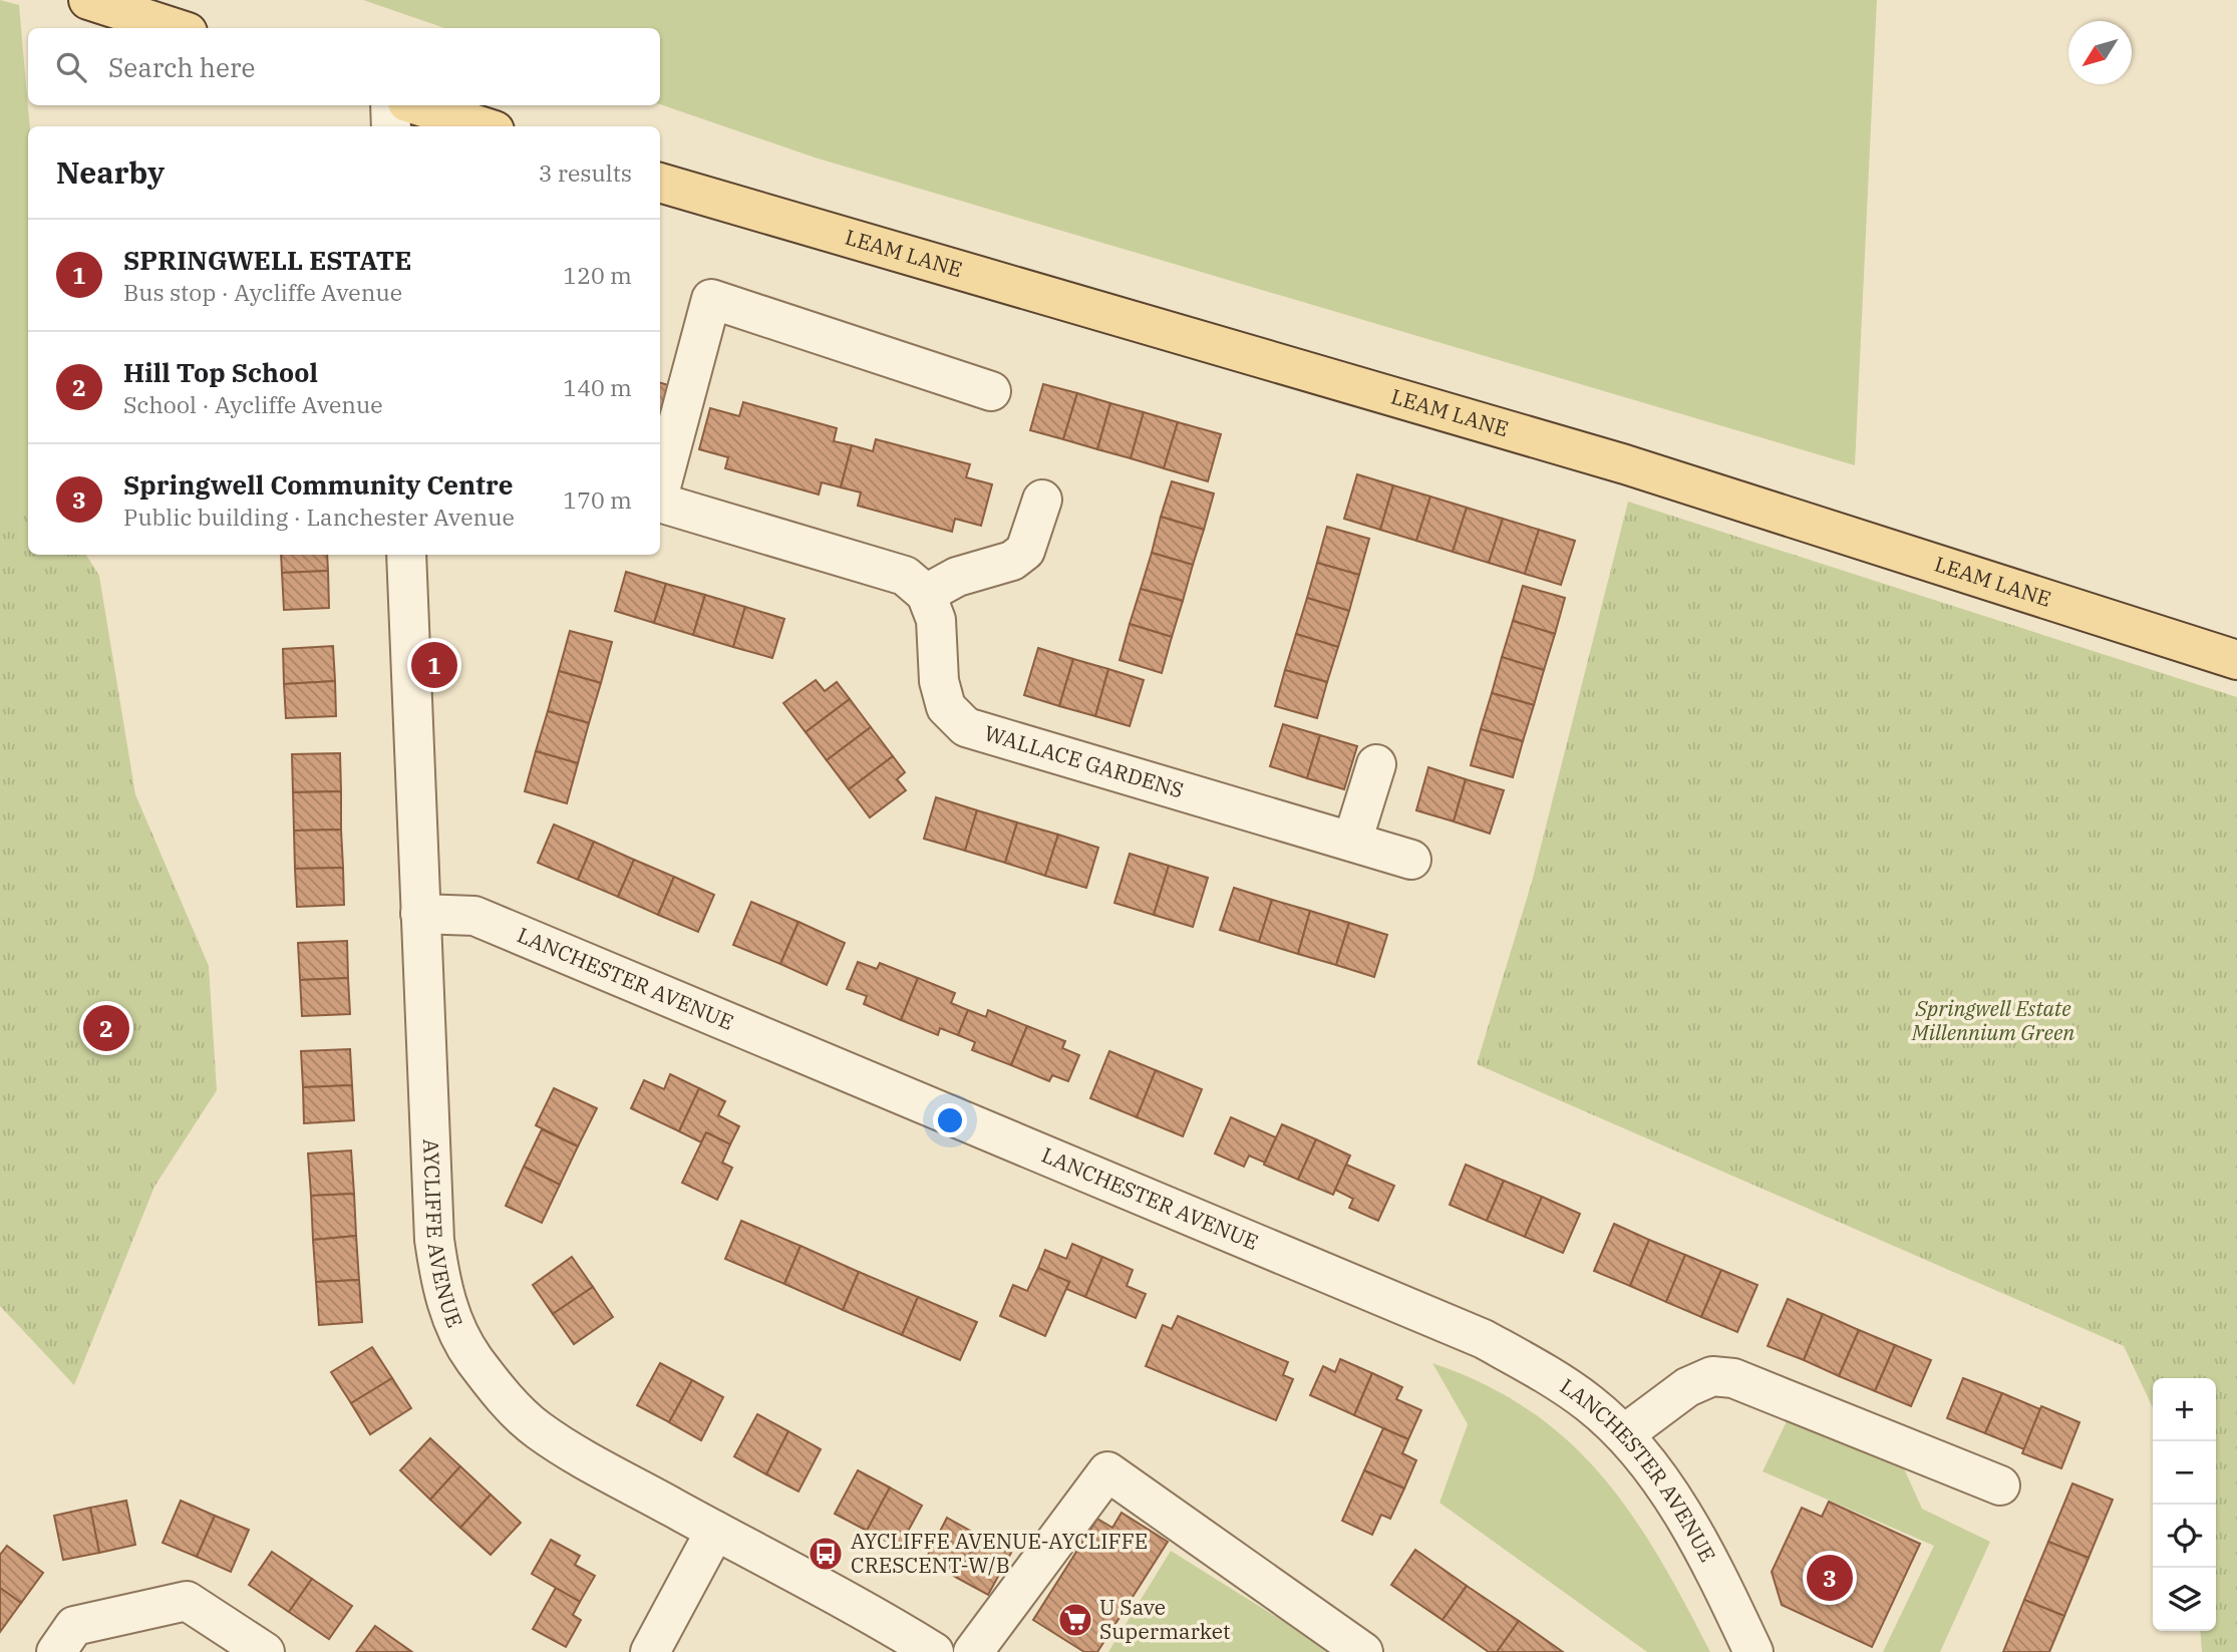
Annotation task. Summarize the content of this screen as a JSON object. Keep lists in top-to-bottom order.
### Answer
{
  "streets": {
    "main road": ["LEAM LANE"],
    "street": ["WALLACE GARDENS", "LANCHESTER AVENUE", "AYCLIFFE AVENUE"]
  },
  "crossings": [
    ["LANCHESTER AVENUE", "AYCLIFFE AVENUE"]
  ],
  "parks": ["Springwell Estate Millennium Green"],
  "places": {
    "bus stop": ["AYCLIFFE AVENUE-AYCLIFFE CRESCENT-W/B"],
    "supermarket": ["U Save Supermarket"]
  },
  "north": "bottom left",
  "page": {
    "search": "Search here",
    "heading": ["Nearby", "3 results"],
    "list": [
      {
        "mark": "1",
        "name": "SPRINGWELL ESTATE",
        "note": "Bus stop · Aycliffe Avenue",
        "value": "120 m"
      },
      {
        "mark": "2",
        "name": "Hill Top School",
        "note": "School · Aycliffe Avenue",
        "value": "140 m"
      },
      {
        "mark": "3",
        "name": "Springwell Community Centre",
        "note": "Public building · Lanchester Avenue",
        "value": "170 m"
      }
    ],
    "pins": ["1", "2", "3"],
    "map_buttons": ["+", "−"]
  }
}
